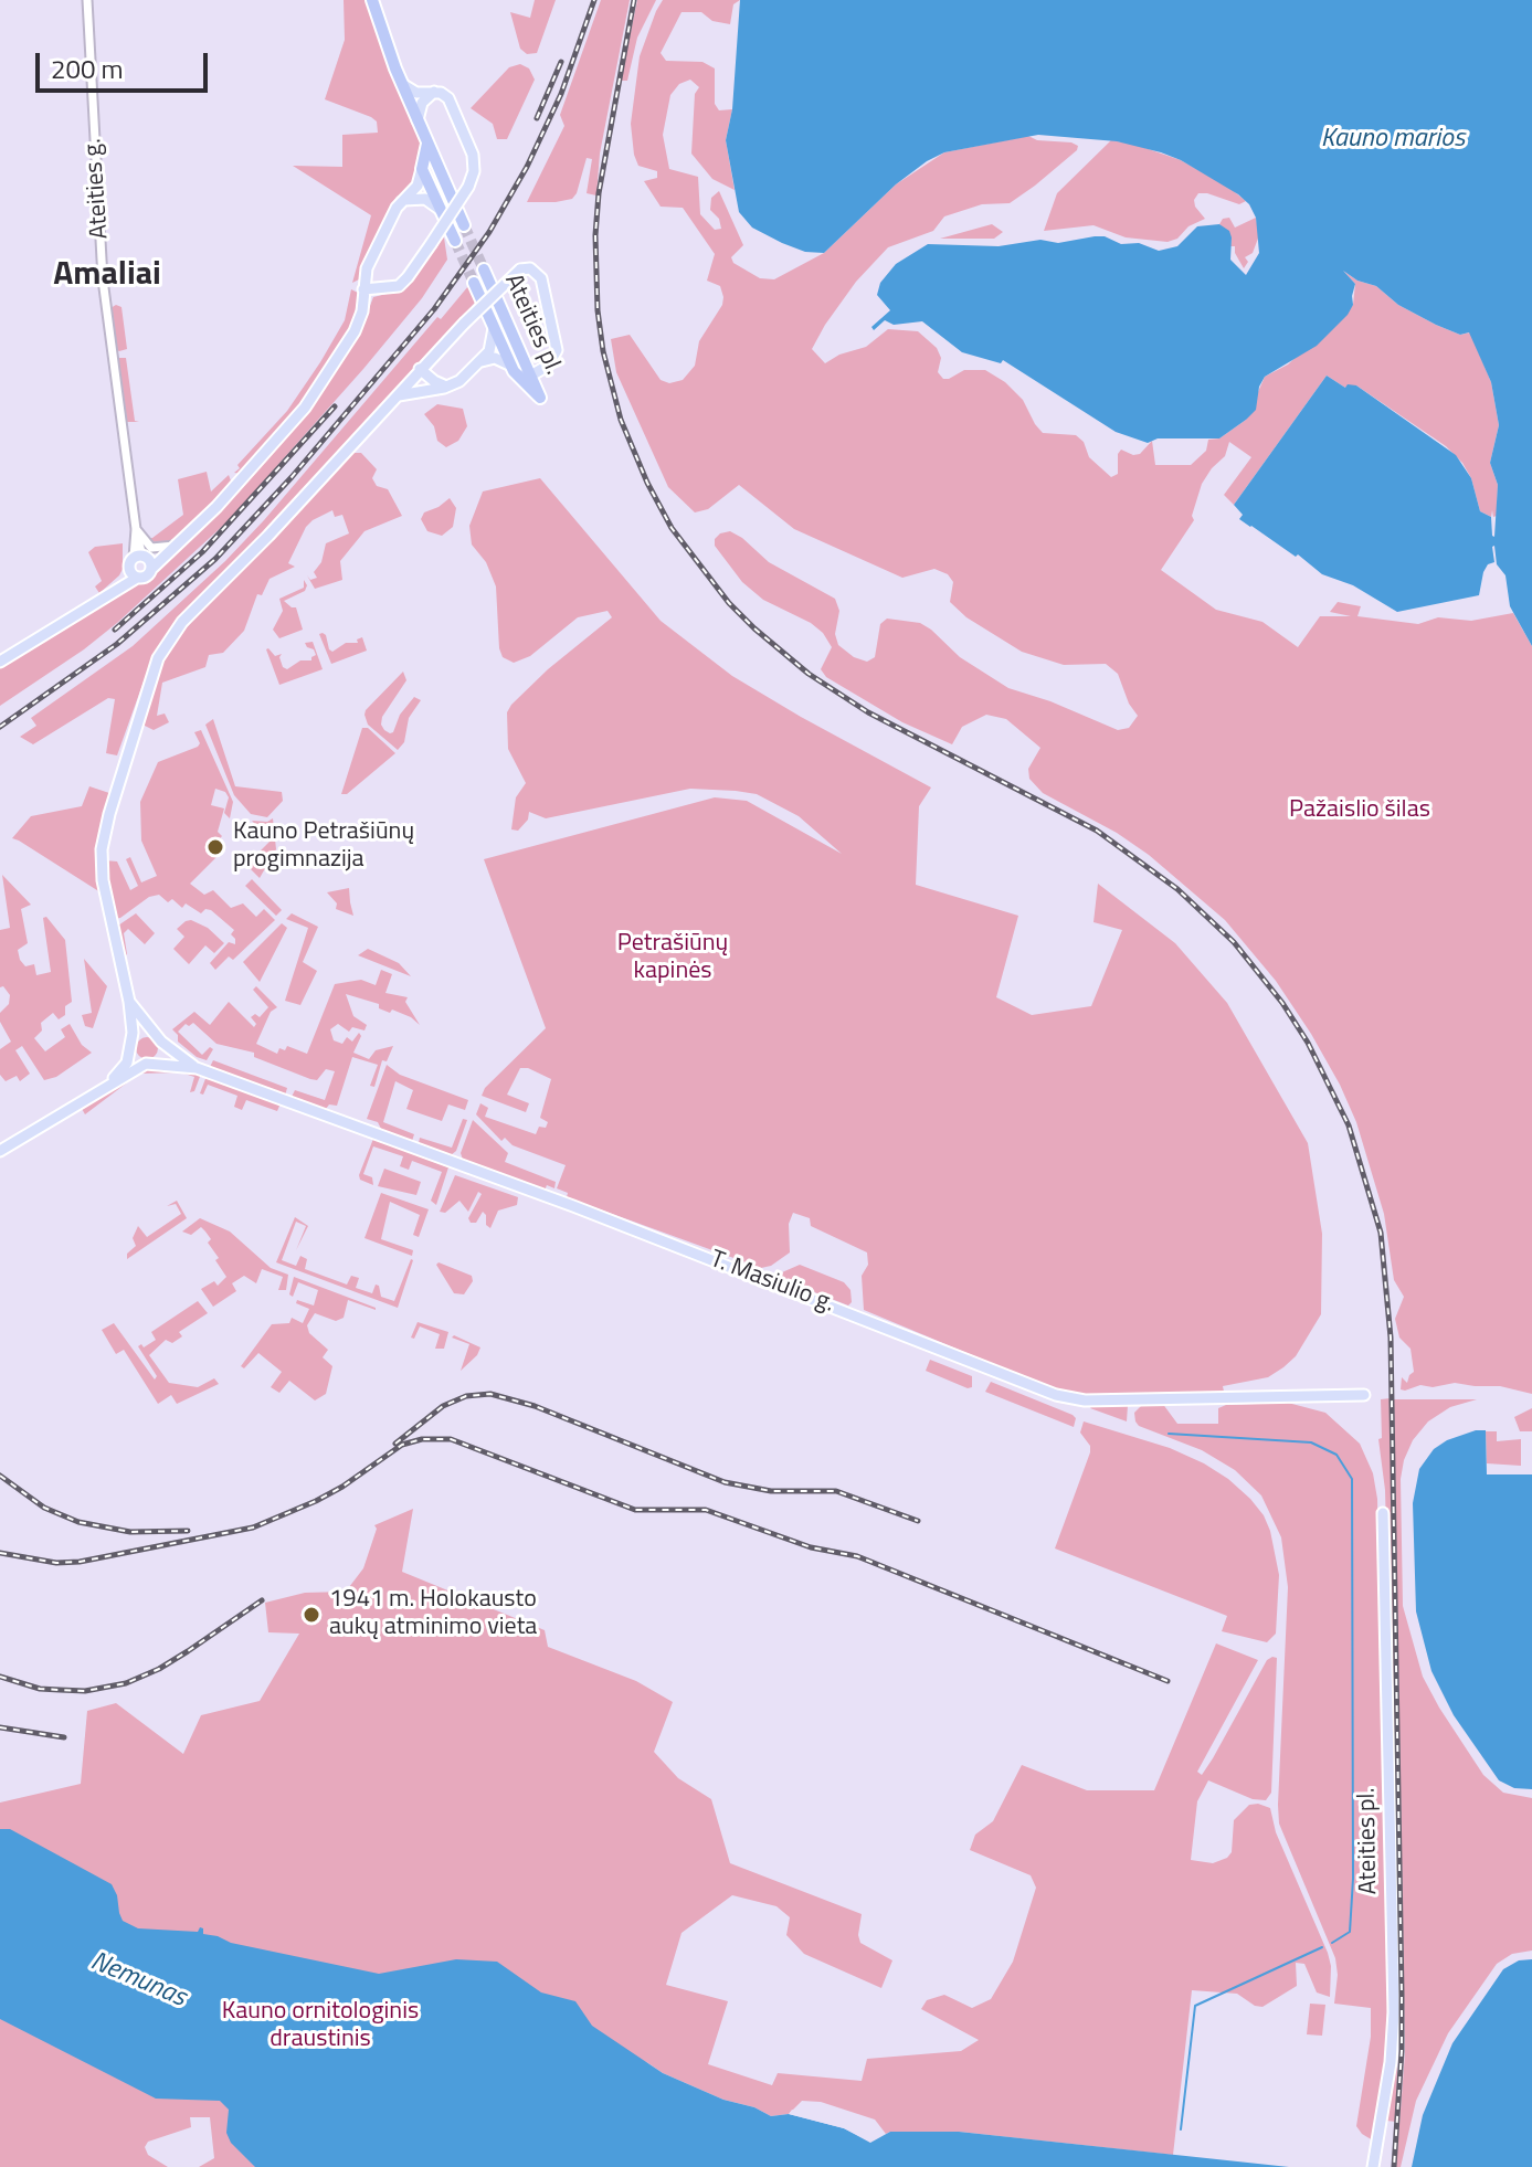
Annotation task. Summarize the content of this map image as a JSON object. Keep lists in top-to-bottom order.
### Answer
{
  "streets": {
    "highway": ["Ateities pl."],
    "main road": ["T. Masiulio g."],
    "street": ["Ateities g."]
  },
  "districts": ["Amaliai"],
  "water": ["Kauno marios", "Nemunas"],
  "parks": ["Pažaislio šilas", "Petrašiūnų kapinės", "Kauno ornitologinis draustinis"],
  "places": ["Kauno Petrašiūnų progimnazija", "1941 m. Holokausto aukų atminimo vieta"],
  "scale_bar": "200 m"
}
